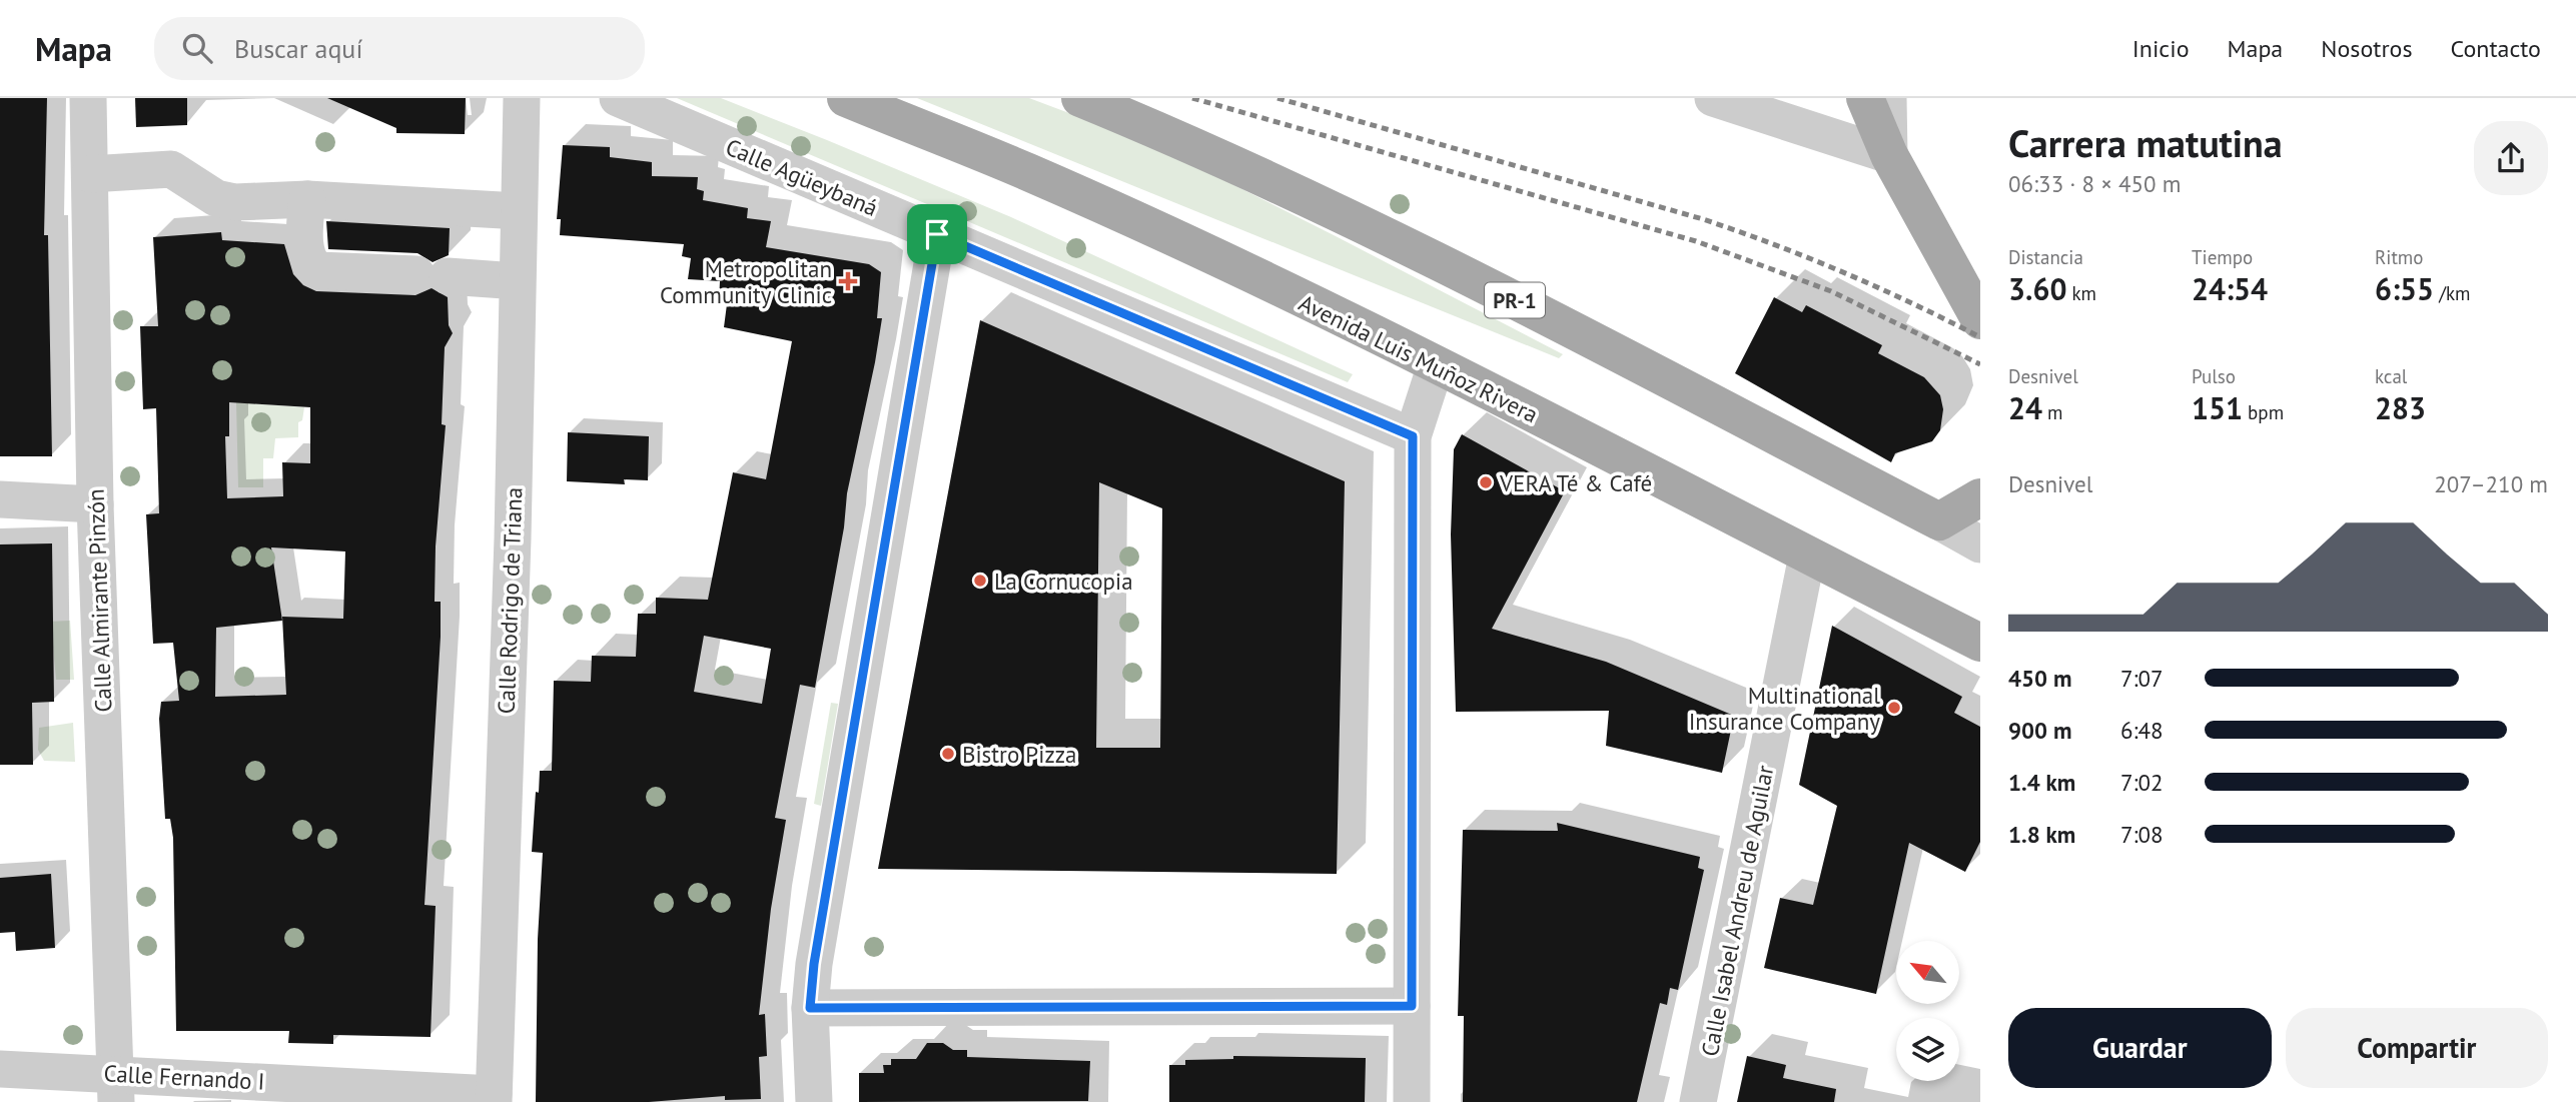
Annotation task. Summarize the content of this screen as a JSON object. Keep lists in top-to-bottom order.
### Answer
{
  "streets": {
    "main road": ["PR-1", "Avenida Luis Muñoz Rivera"],
    "street": [
      "Calle Agüeybaná",
      "Calle Almirante Pinzón",
      "Calle Rodrigo de Triana",
      "Calle Isabel Andreu de Aguilar",
      "Calle Fernando I"
    ]
  },
  "crossings": [
    ["Avenida Luis Muñoz Rivera", "Calle Isabel Andreu de Aguilar"],
    ["Calle Almirante Pinzón", "Calle Fernando I"],
    ["Calle Rodrigo de Triana", "Calle Fernando I"]
  ],
  "places": {
    "health": ["Metropolitan Community Clinic"],
    "other": [
      "VERA Té & Café",
      "La Cornucopia",
      "Multinational Insurance Company",
      "Bistro Pizza"
    ]
  },
  "north": "top left",
  "page": {
    "header": "Mapa",
    "search": "Buscar aquí",
    "nav": [
      "Inicio",
      "Mapa",
      "Nosotros",
      "Contacto"
    ],
    "heading": ["Carrera matutina", "06:33 · 8 × 450 m"],
    "stats": [
      ["Distancia", "3.60 km"],
      ["Tiempo", "24:54"],
      ["Ritmo", "6:55 /km"],
      ["Desnivel", "24 m"],
      ["Pulso", "151 bpm"],
      ["kcal", "283"]
    ],
    "chart": ["Desnivel", "207–210 m"],
    "list": [
      {
        "name": "450 m",
        "note": "7:07"
      },
      {
        "name": "900 m",
        "note": "6:48"
      },
      {
        "name": "1.4 km",
        "note": "7:02"
      },
      {
        "name": "1.8 km",
        "note": "7:08"
      }
    ],
    "buttons": ["Guardar", "Compartir"]
  }
}
